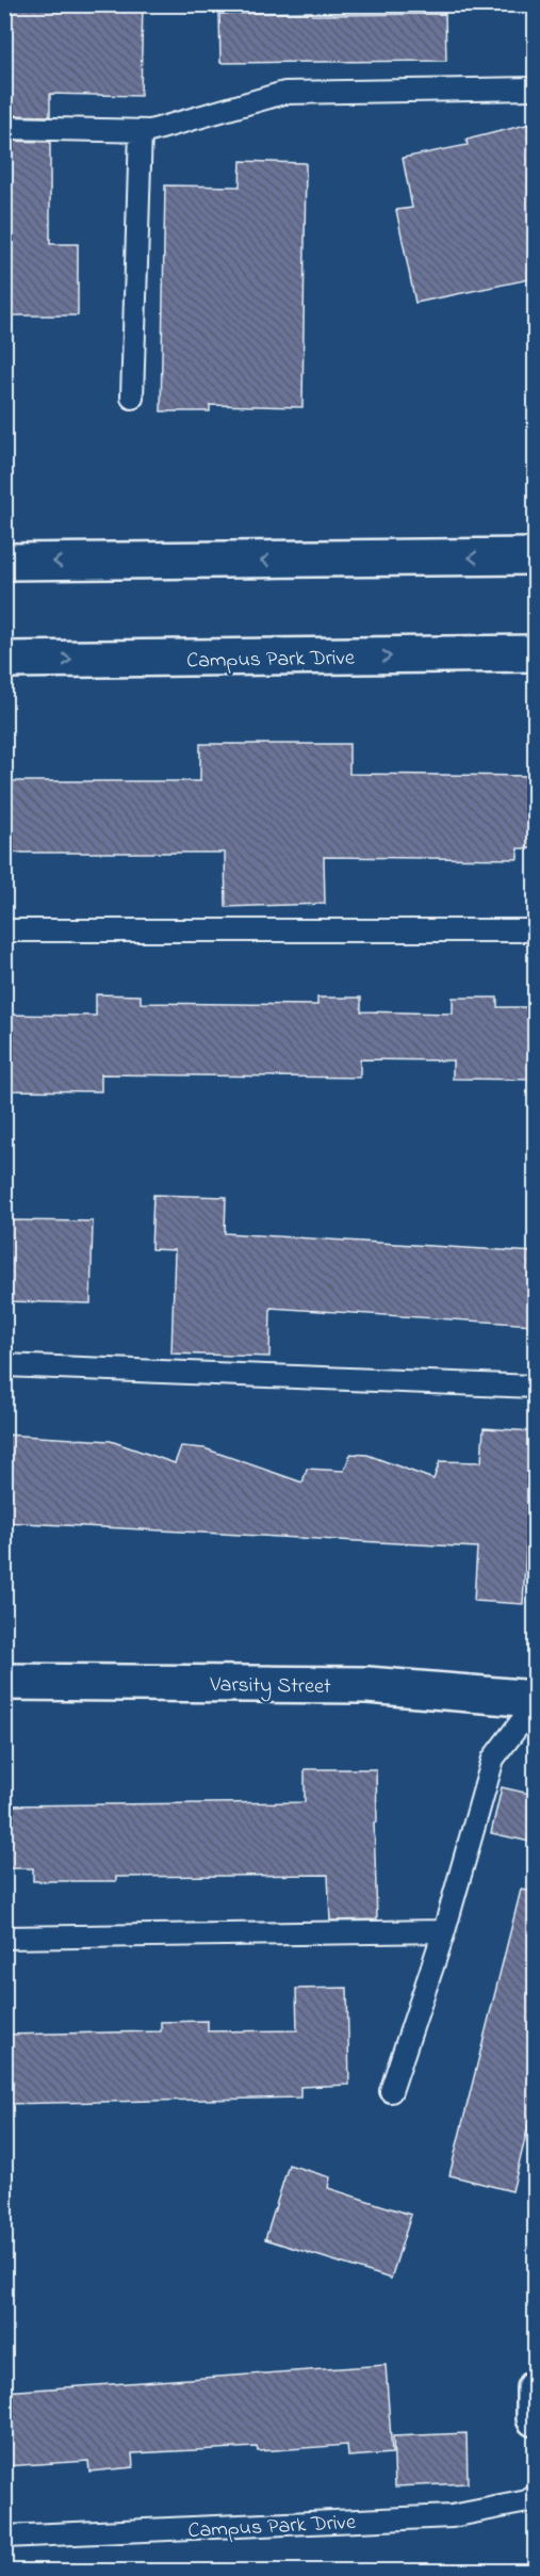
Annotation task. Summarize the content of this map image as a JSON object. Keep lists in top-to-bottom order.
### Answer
{
  "streets": {
    "street": ["Campus Park Drive", "Varsity Street"]
  }
}
